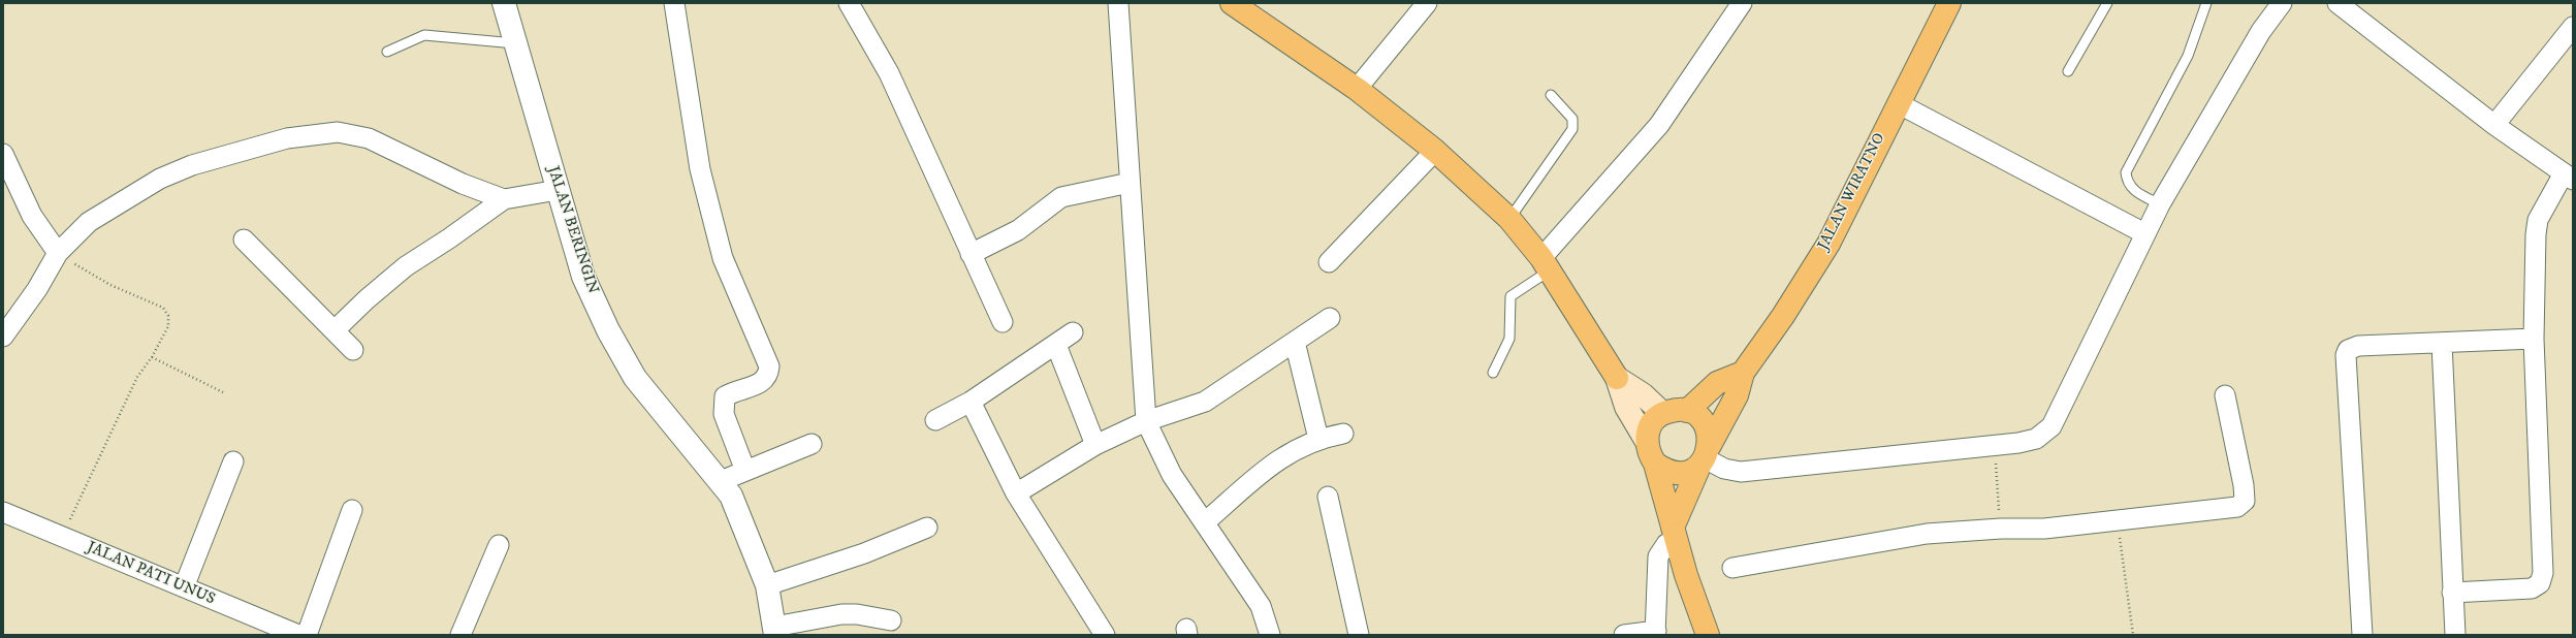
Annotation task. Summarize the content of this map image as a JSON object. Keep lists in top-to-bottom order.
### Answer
{
  "streets": {
    "main road": ["JALAN WIRATNO"],
    "street": ["JALAN BERINGIN", "JALAN PATI UNUS"]
  }
}
